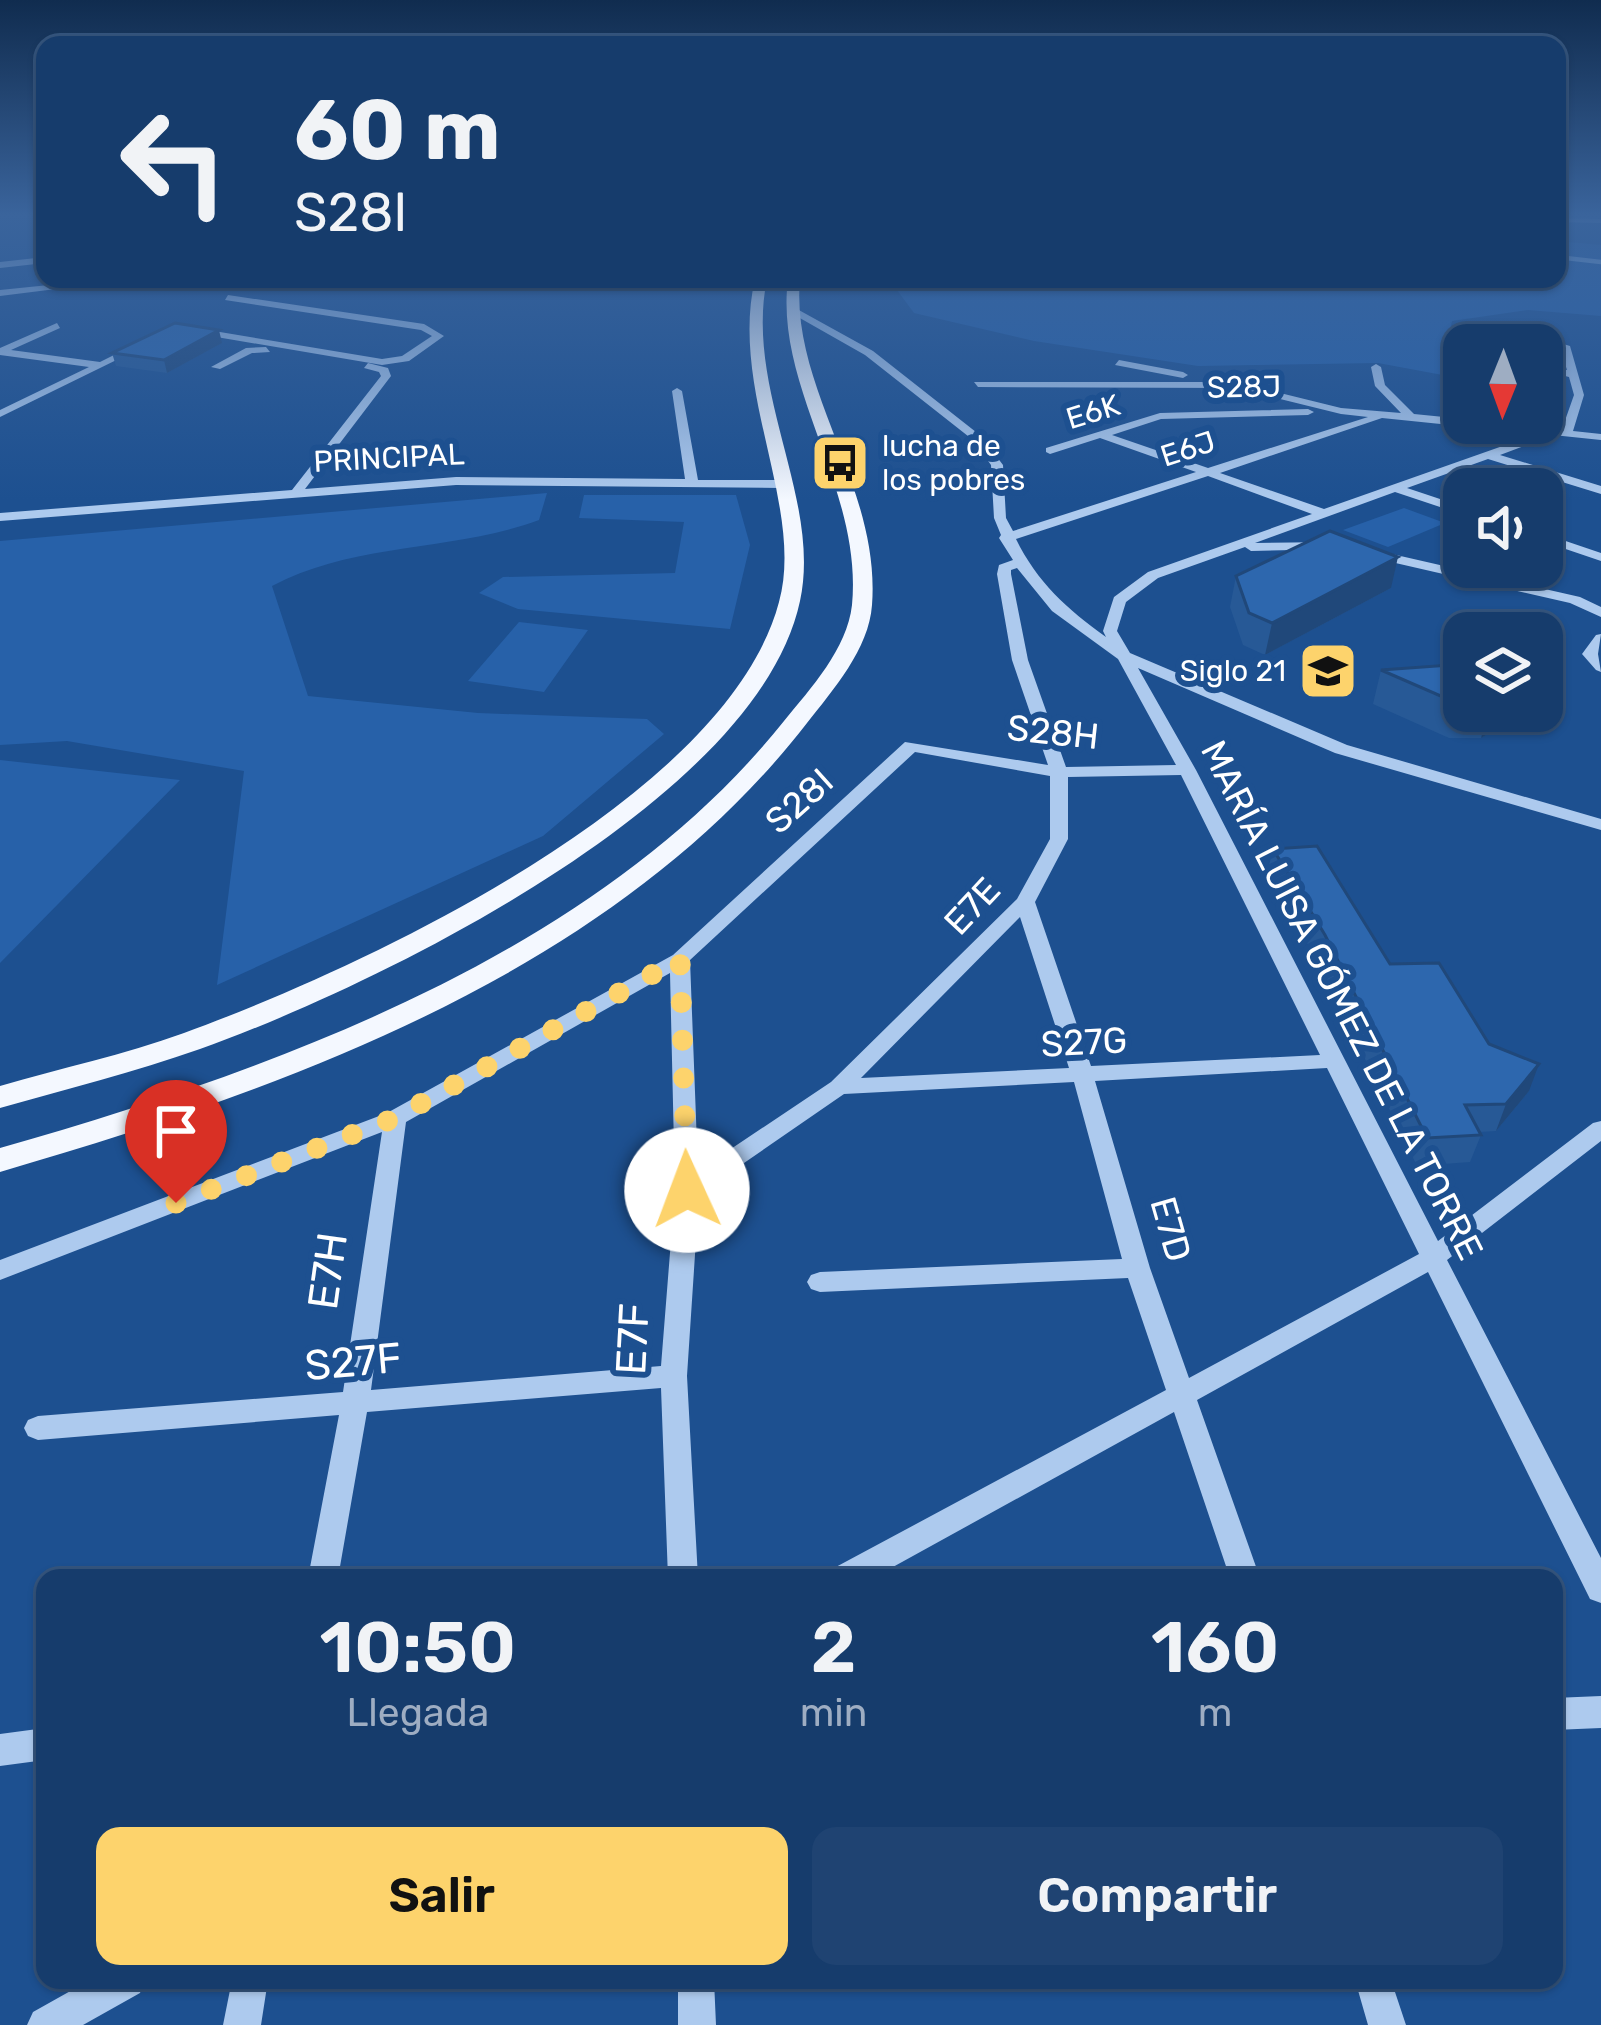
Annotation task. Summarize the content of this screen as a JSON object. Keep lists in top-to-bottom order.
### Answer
{
  "streets": {
    "street": [
      "S28J",
      "E6K",
      "E6J",
      "PRINCIPAL",
      "S28H",
      "S28I",
      "E7E",
      "MARÍA LUISA GÓMEZ DE LA TORRE",
      "S27G",
      "E7D",
      "E7H",
      "E7F",
      "S27F"
    ]
  },
  "crossings": [
    ["S28J", "E6K"],
    ["S28H", "S28I"],
    ["S28H", "E7E"],
    ["S28H", "MARÍA LUISA GÓMEZ DE LA TORRE"],
    ["S28I", "E7H"],
    ["S28I", "E7F"],
    ["E7E", "S27G"],
    ["E7E", "E7D"],
    ["E7E", "E7F"],
    ["MARÍA LUISA GÓMEZ DE LA TORRE", "S27G"],
    ["S27G", "E7D"],
    ["E7H", "S27F"],
    ["E7F", "S27F"]
  ],
  "places": {
    "bus stop": ["lucha de los pobres"],
    "school or university": ["Siglo 21"]
  },
  "north": "bottom",
  "page": {
    "turn": ["60 m", "S28l"],
    "eta": [
      "10:50",
      "Llegada",
      "2",
      "min",
      "160",
      "m"
    ],
    "buttons": ["Salir", "Compartir"]
  }
}
